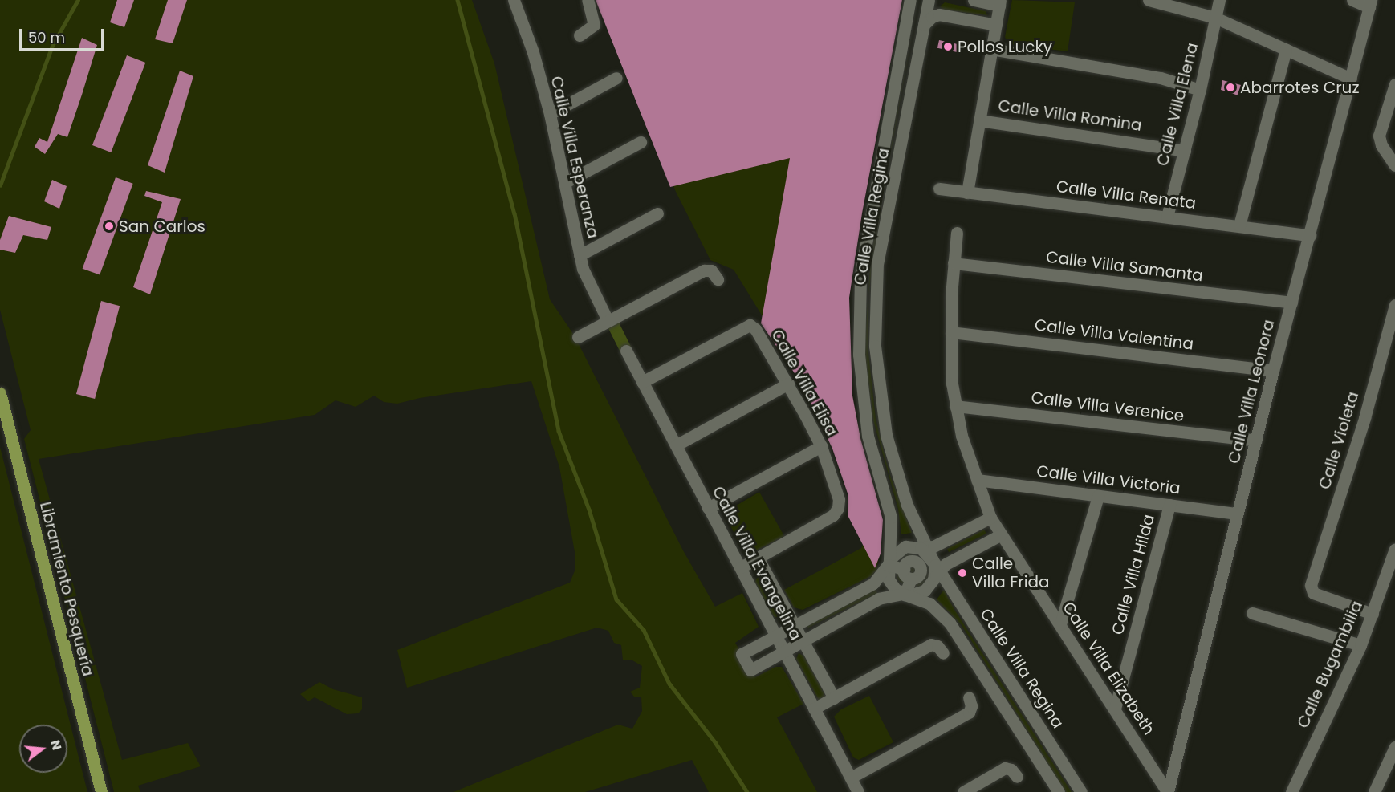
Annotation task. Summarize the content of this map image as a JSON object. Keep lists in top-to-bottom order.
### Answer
{
  "streets": {
    "main road": ["Libramiento Pesquería"],
    "street": [
      "Calle Villa Elena",
      "Calle Villa Romina",
      "Calle Villa Esperanza",
      "Calle Villa Renata",
      "Calle Villa Regina",
      "Calle Villa Samanta",
      "Calle Villa Valentina",
      "Calle Villa Elisa",
      "Calle Villa Leonora",
      "Calle Villa Verenice",
      "Calle Violeta",
      "Calle Villa Victoria",
      "Calle Villa Evangelina",
      "Calle Villa Hilda",
      "Calle Bugambilia",
      "Calle Villa Elizabeth"
    ]
  },
  "crossings": [
    ["Calle Villa Elena", "Calle Villa Romina"],
    ["Calle Villa Elena", "Calle Villa Renata"],
    ["Calle Villa Renata", "Calle Villa Leonora"],
    ["Calle Villa Samanta", "Calle Villa Leonora"],
    ["Calle Villa Samanta", "Calle Villa Elizabeth"],
    ["Calle Villa Valentina", "Calle Villa Leonora"],
    ["Calle Villa Valentina", "Calle Villa Elizabeth"],
    ["Calle Villa Elisa", "Calle Villa Evangelina"],
    ["Calle Villa Leonora", "Calle Villa Verenice"],
    ["Calle Villa Leonora", "Calle Villa Victoria"],
    ["Calle Villa Leonora", "Calle Villa Elizabeth"],
    ["Calle Villa Verenice", "Calle Villa Elizabeth"],
    ["Calle Violeta", "Calle Bugambilia"],
    ["Calle Villa Victoria", "Calle Villa Hilda"],
    ["Calle Villa Victoria", "Calle Villa Elizabeth"],
    ["Calle Villa Hilda", "Calle Villa Elizabeth"]
  ],
  "places": [
    "Pollos Lucky",
    "Abarrotes Cruz",
    "San Carlos",
    "Calle Villa Frida"
  ],
  "scale_bar": "50 m",
  "north": "right"
}
